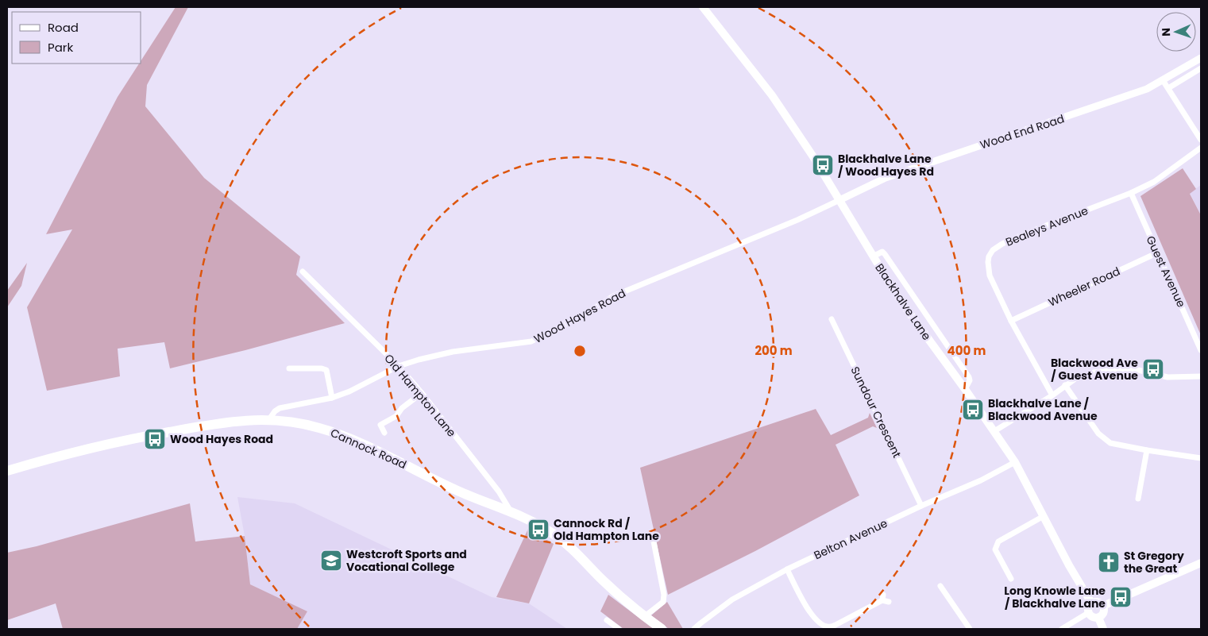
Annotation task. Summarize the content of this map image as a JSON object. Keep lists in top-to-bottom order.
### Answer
{
  "streets": {
    "highway": ["Cannock Road"],
    "main road": ["Blackhalve Lane"],
    "street": [
      "Wood End Road",
      "Bealeys Avenue",
      "Guest Avenue",
      "Wheeler Road",
      "Wood Hayes Road",
      "Old Hampton Lane",
      "Sundour Crescent",
      "Belton Avenue"
    ]
  },
  "crossings": [
    ["Wood End Road", "Blackhalve Lane"],
    ["Wood End Road", "Wood Hayes Road"],
    ["Bealeys Avenue", "Guest Avenue"],
    ["Bealeys Avenue", "Wheeler Road"],
    ["Guest Avenue", "Wheeler Road"],
    ["Blackhalve Lane", "Wood Hayes Road"],
    ["Blackhalve Lane", "Belton Avenue"],
    ["Wood Hayes Road", "Old Hampton Lane"],
    ["Wood Hayes Road", "Cannock Road"],
    ["Old Hampton Lane", "Cannock Road"],
    ["Sundour Crescent", "Belton Avenue"]
  ],
  "places": {
    "bus stop": [
      "Blackhalve Lane / Wood Hayes Rd",
      "Blackwood Ave / Guest Avenue",
      "Blackhalve Lane / Blackwood Avenue",
      "Wood Hayes Road",
      "Cannock Rd / Old Hampton Lane",
      "Long Knowle Lane / Blackhalve Lane"
    ],
    "school or university": ["Westcroft Sports and Vocational College"],
    "church": ["St Gregory the Great"]
  },
  "legend": ["Road", "Park"],
  "north": "left",
  "rings": ["200 m", "400 m"]
}
